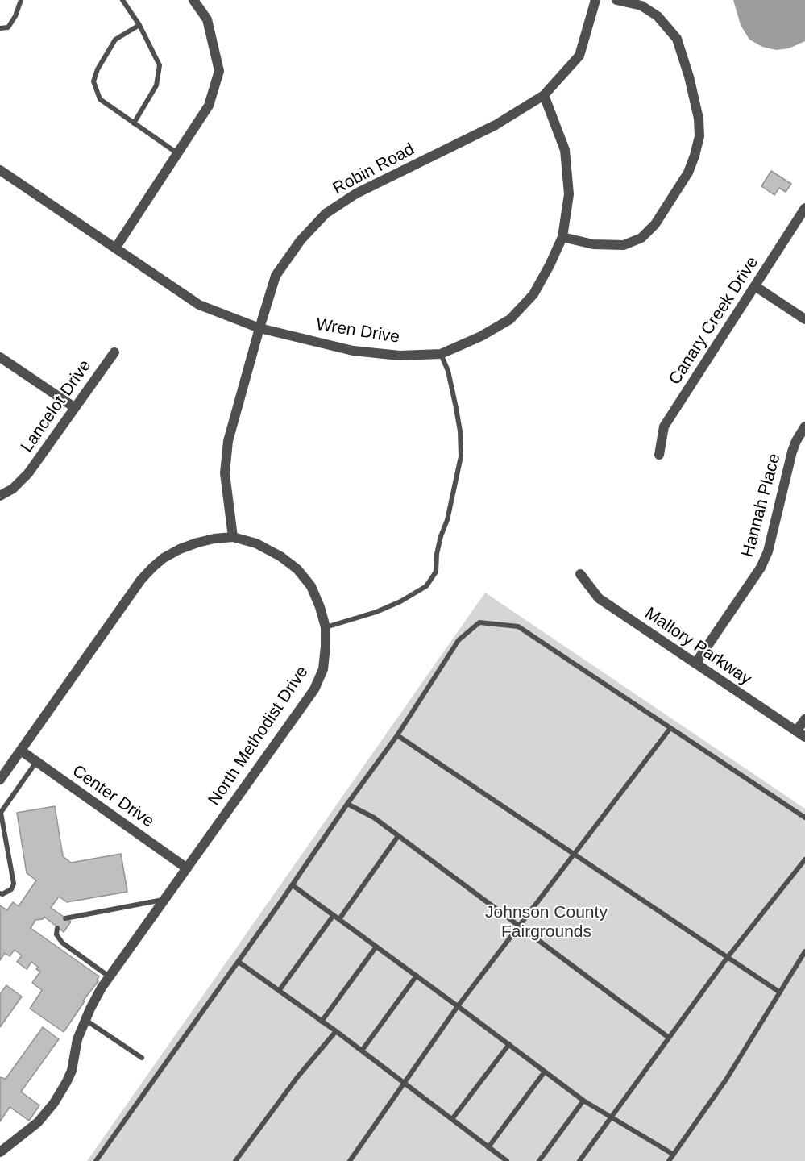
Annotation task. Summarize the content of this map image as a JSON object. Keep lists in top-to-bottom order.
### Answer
{
  "streets": {
    "street": [
      "Robin Road",
      "Canary Creek Drive",
      "Wren Drive",
      "Lancelot Drive",
      "Hannah Place",
      "Mallory Parkway",
      "North Methodist Drive",
      "Center Drive"
    ]
  },
  "crossings": [
    ["Robin Road", "Wren Drive"],
    ["Robin Road", "North Methodist Drive"],
    ["Hannah Place", "Mallory Parkway"],
    ["North Methodist Drive", "Center Drive"]
  ],
  "parks": ["Johnson County Fairgrounds"]
}
